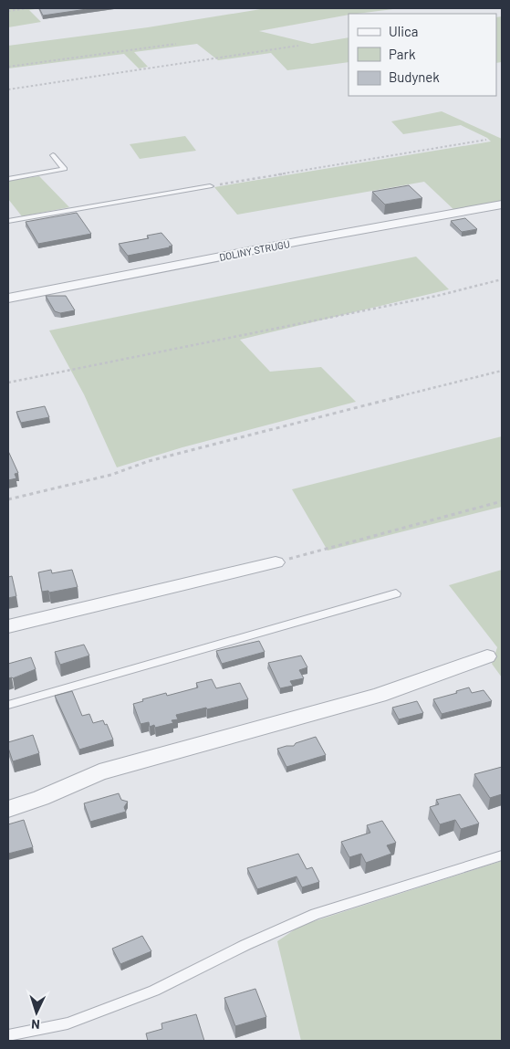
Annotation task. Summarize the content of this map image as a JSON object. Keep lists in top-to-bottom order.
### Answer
{
  "streets": {
    "street": ["DOLINY STRUGU"]
  },
  "legend": ["Ulica", "Park", "Budynek"],
  "north": "bottom"
}
